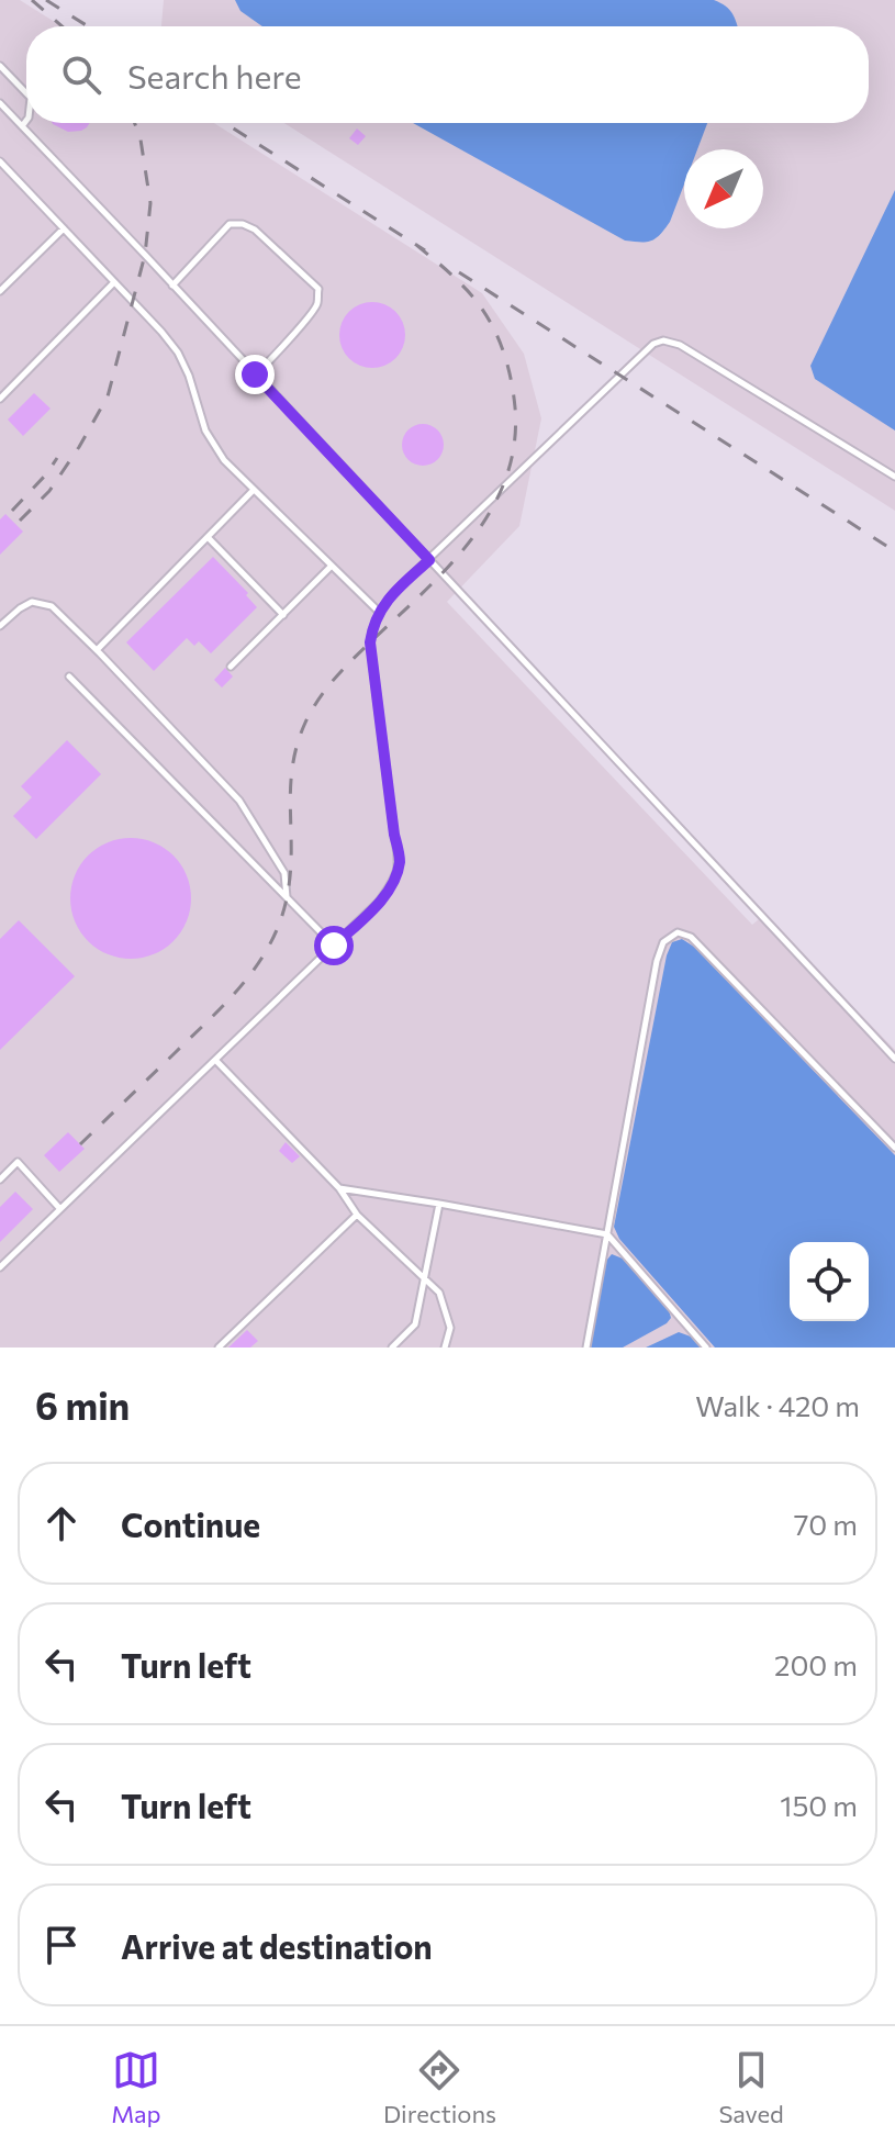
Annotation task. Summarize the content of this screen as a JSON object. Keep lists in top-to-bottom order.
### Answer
{
  "north": "bottom left",
  "page": {
    "search": "Search here",
    "heading": ["6 min", "Walk · 420 m"],
    "list": [
      ["Continue", "70 m"],
      ["Turn left", "200 m"],
      ["Turn left", "150 m"],
      "Arrive at destination"
    ],
    "nav": ["Map", "Directions", "Saved"]
  }
}
